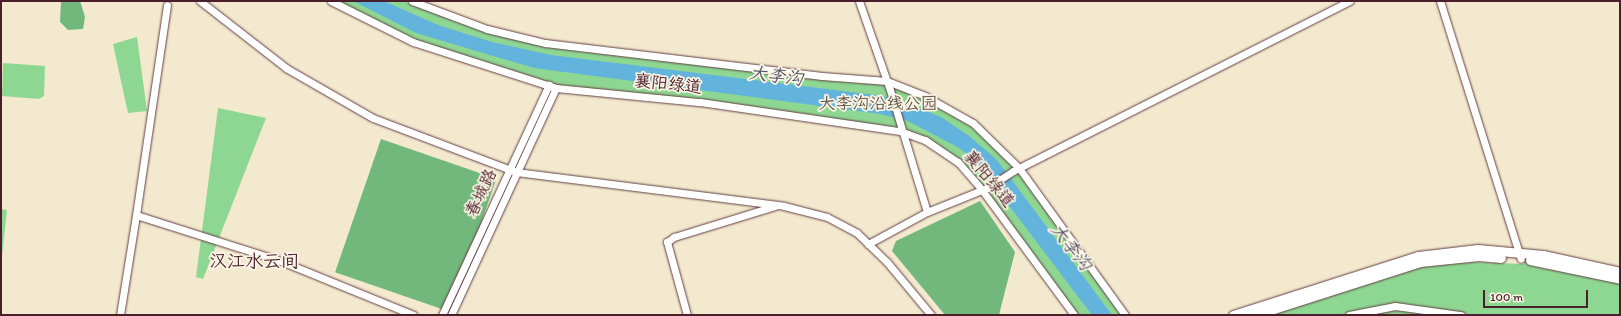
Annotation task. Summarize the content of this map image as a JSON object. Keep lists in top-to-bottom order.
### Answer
{
  "streets": {
    "street": ["襄阳绿道", "春城路"]
  },
  "crossings": [
    ["襄阳绿道", "春城路"]
  ],
  "districts": ["汉江水云间"],
  "water": ["大李沟"],
  "parks": ["大李沟沿线公园"],
  "scale_bar": "100 m"
}
